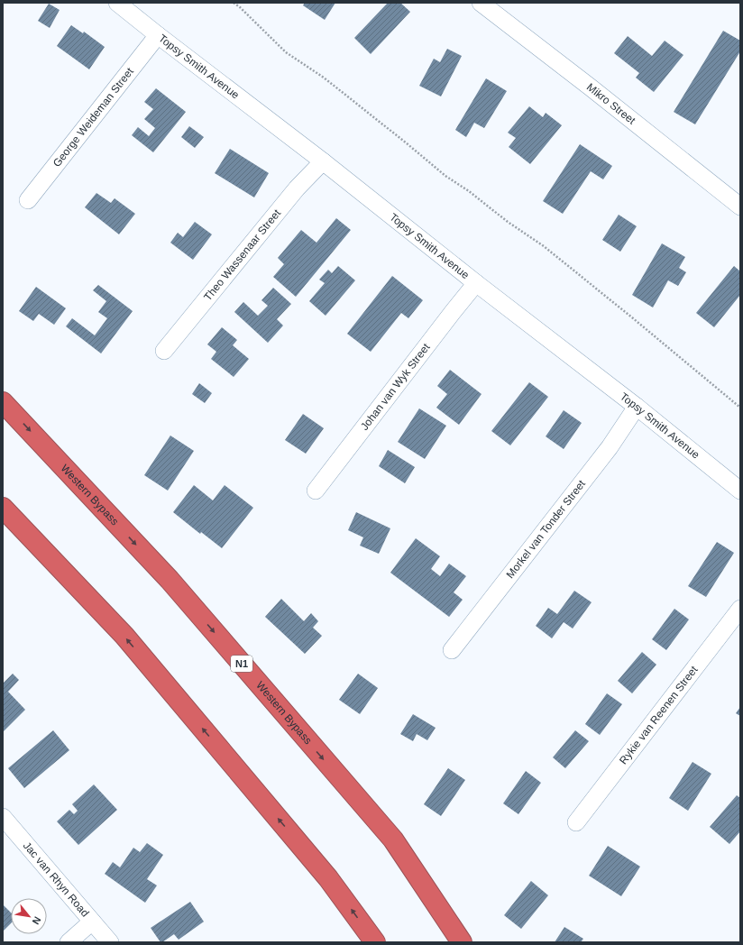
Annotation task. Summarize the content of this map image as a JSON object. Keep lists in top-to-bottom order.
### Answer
{
  "streets": {
    "highway": ["Western Bypass", "N1"],
    "street": [
      "Topsy Smith Avenue",
      "Mikro Street",
      "George Weideman Street",
      "Theo Wassenaar Street",
      "Johan van Wyk Street",
      "Morkel van Tonder Street",
      "Rykie van Reenen Street",
      "Jac van Rhyn Road"
    ]
  },
  "crossings": [
    ["Topsy Smith Avenue", "George Weideman Street"],
    ["Topsy Smith Avenue", "Theo Wassenaar Street"],
    ["Topsy Smith Avenue", "Johan van Wyk Street"],
    ["Topsy Smith Avenue", "Morkel van Tonder Street"]
  ],
  "north": "bottom right"
}
